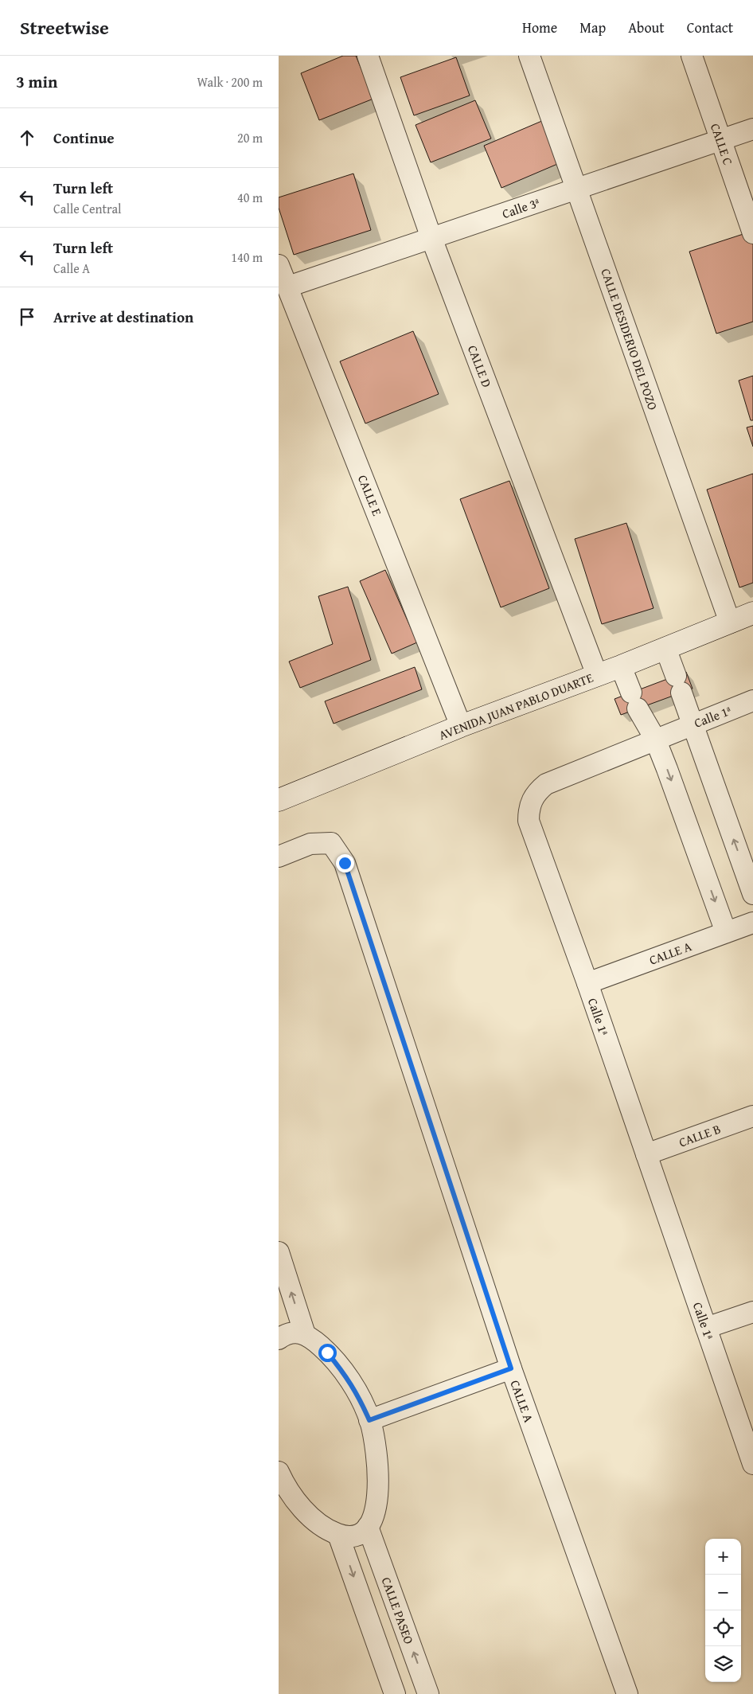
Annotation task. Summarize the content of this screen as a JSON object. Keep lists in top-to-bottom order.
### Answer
{
  "streets": {
    "street": [
      "CALLE C",
      "Calle 3ª",
      "CALLE DESIDERIO DEL POZO",
      "CALLE D",
      "CALLE E",
      "AVENIDA JUAN PABLO DUARTE",
      "Calle 1ª",
      "CALLE A",
      "CALLE B",
      "CALLE PASEO"
    ]
  },
  "crossings": [
    ["CALLE C", "Calle 3ª"],
    ["Calle 3ª", "CALLE DESIDERIO DEL POZO"],
    ["Calle 3ª", "CALLE D"],
    ["Calle 3ª", "CALLE E"],
    ["CALLE DESIDERIO DEL POZO", "AVENIDA JUAN PABLO DUARTE"],
    ["CALLE D", "AVENIDA JUAN PABLO DUARTE"],
    ["CALLE E", "AVENIDA JUAN PABLO DUARTE"],
    ["Calle 1ª", "CALLE A"],
    ["Calle 1ª", "CALLE B"]
  ],
  "page": {
    "header": "Streetwise",
    "nav": [
      "Home",
      "Map",
      "About",
      "Contact"
    ],
    "heading": ["3 min", "Walk · 200 m"],
    "list": [
      ["Continue", "20 m"],
      ["Turn left", "Calle Central", "40 m"],
      ["Turn left", "Calle A", "140 m"],
      "Arrive at destination"
    ],
    "map_buttons": ["+", "−"]
  }
}
